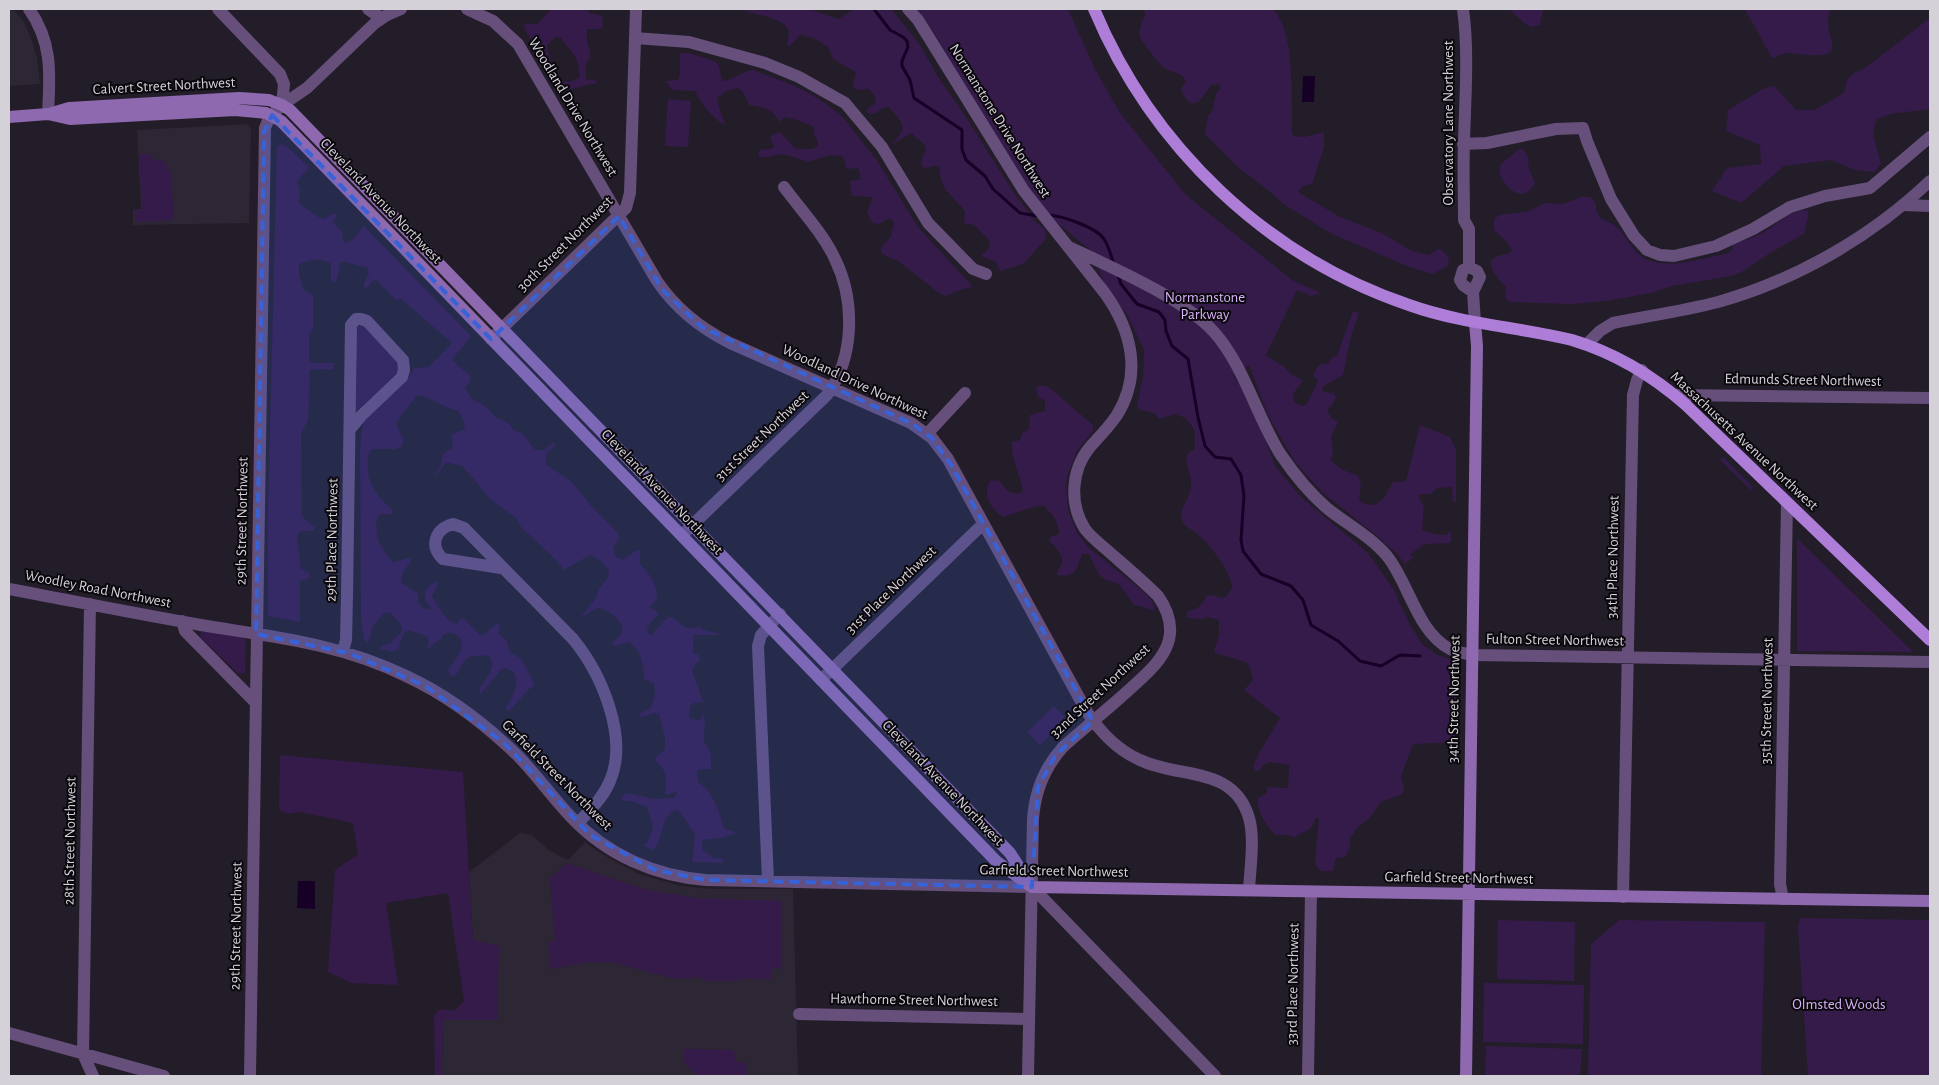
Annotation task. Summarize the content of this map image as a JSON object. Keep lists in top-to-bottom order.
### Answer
{
  "streets": {
    "main road": [
      "Calvert Street Northwest",
      "Cleveland Avenue Northwest",
      "Massachusetts Avenue Northwest",
      "34th Street Northwest",
      "Garfield Street Northwest"
    ],
    "street": [
      "Woodland Drive Northwest",
      "Normanstone Drive Northwest",
      "Observatory Lane Northwest",
      "30th Street Northwest",
      "Edmunds Street Northwest",
      "31st Street Northwest",
      "29th Street Northwest",
      "29th Place Northwest",
      "34th Place Northwest",
      "Woodley Road Northwest",
      "31st Place Northwest",
      "Fulton Street Northwest",
      "32nd Street Northwest",
      "35th Street Northwest",
      "28th Street Northwest",
      "33rd Place Northwest",
      "Hawthorne Street Northwest"
    ]
  },
  "crossings": [
    ["Calvert Street Northwest", "Cleveland Avenue Northwest"],
    ["Calvert Street Northwest", "29th Street Northwest"],
    ["Woodland Drive Northwest", "30th Street Northwest"],
    ["Woodland Drive Northwest", "31st Street Northwest"],
    ["Woodland Drive Northwest", "31st Place Northwest"],
    ["Woodland Drive Northwest", "32nd Street Northwest"],
    ["Woodland Drive Northwest", "Garfield Street Northwest"],
    ["Normanstone Drive Northwest", "Fulton Street Northwest"],
    ["Normanstone Drive Northwest", "32nd Street Northwest"],
    ["Cleveland Avenue Northwest", "30th Street Northwest"],
    ["Cleveland Avenue Northwest", "31st Street Northwest"],
    ["Cleveland Avenue Northwest", "29th Street Northwest"],
    ["Cleveland Avenue Northwest", "31st Place Northwest"],
    ["Cleveland Avenue Northwest", "32nd Street Northwest"],
    ["Cleveland Avenue Northwest", "Garfield Street Northwest"],
    ["Edmunds Street Northwest", "Massachusetts Avenue Northwest"],
    ["Massachusetts Avenue Northwest", "34th Place Northwest"],
    ["Massachusetts Avenue Northwest", "34th Street Northwest"],
    ["Massachusetts Avenue Northwest", "35th Street Northwest"],
    ["29th Street Northwest", "Woodley Road Northwest"],
    ["29th Street Northwest", "Garfield Street Northwest"],
    ["29th Place Northwest", "Garfield Street Northwest"],
    ["34th Place Northwest", "Fulton Street Northwest"],
    ["34th Place Northwest", "Garfield Street Northwest"],
    ["Woodley Road Northwest", "Garfield Street Northwest"],
    ["Woodley Road Northwest", "28th Street Northwest"],
    ["Fulton Street Northwest", "32nd Street Northwest"],
    ["Fulton Street Northwest", "34th Street Northwest"],
    ["Fulton Street Northwest", "35th Street Northwest"],
    ["32nd Street Northwest", "Garfield Street Northwest"],
    ["32nd Street Northwest", "Hawthorne Street Northwest"],
    ["34th Street Northwest", "Garfield Street Northwest"],
    ["35th Street Northwest", "Garfield Street Northwest"],
    ["Garfield Street Northwest", "33rd Place Northwest"]
  ],
  "parks": ["Normanstone Parkway", "Olmsted Woods"]
}
